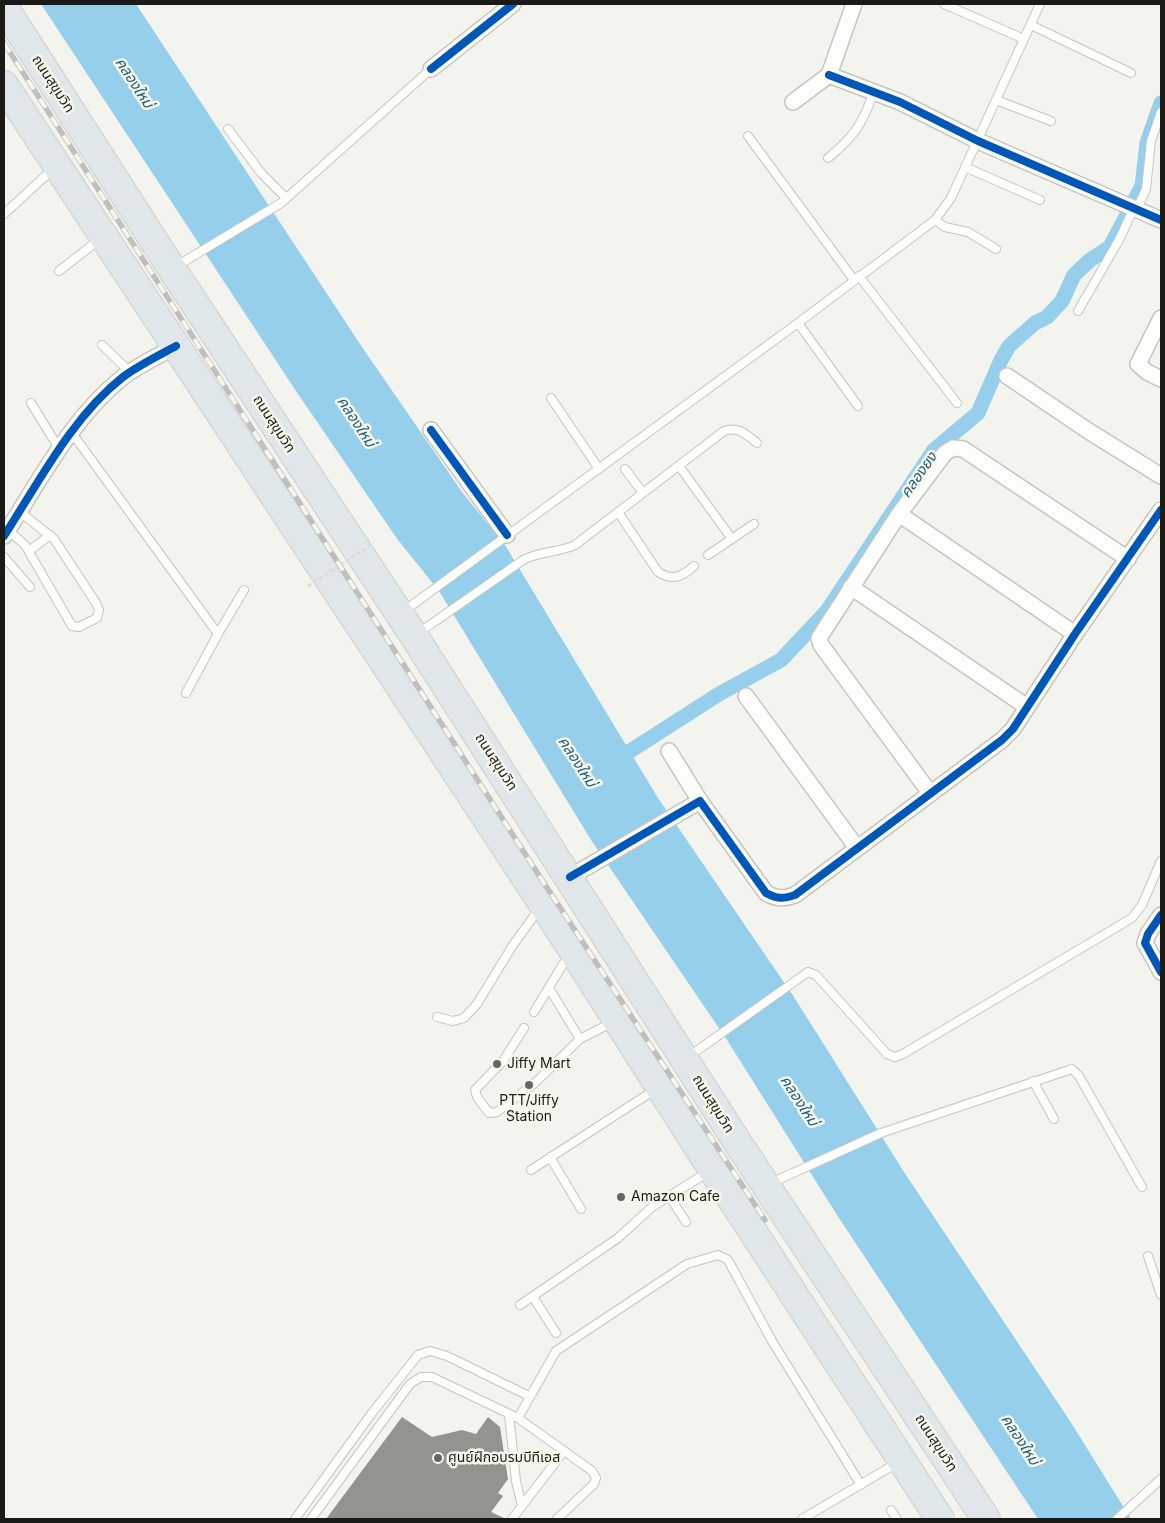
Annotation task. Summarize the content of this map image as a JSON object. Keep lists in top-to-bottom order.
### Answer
{
  "streets": {
    "highway": ["ถนนสุขุมวิท"]
  },
  "water": ["คลองใหม่", "คลองยง"],
  "places": [
    "Jiffy Mart",
    "PTT/Jiffy Station",
    "Amazon Cafe",
    "ศูนย์ฝึกอบรมบีทีเอส"
  ]
}
